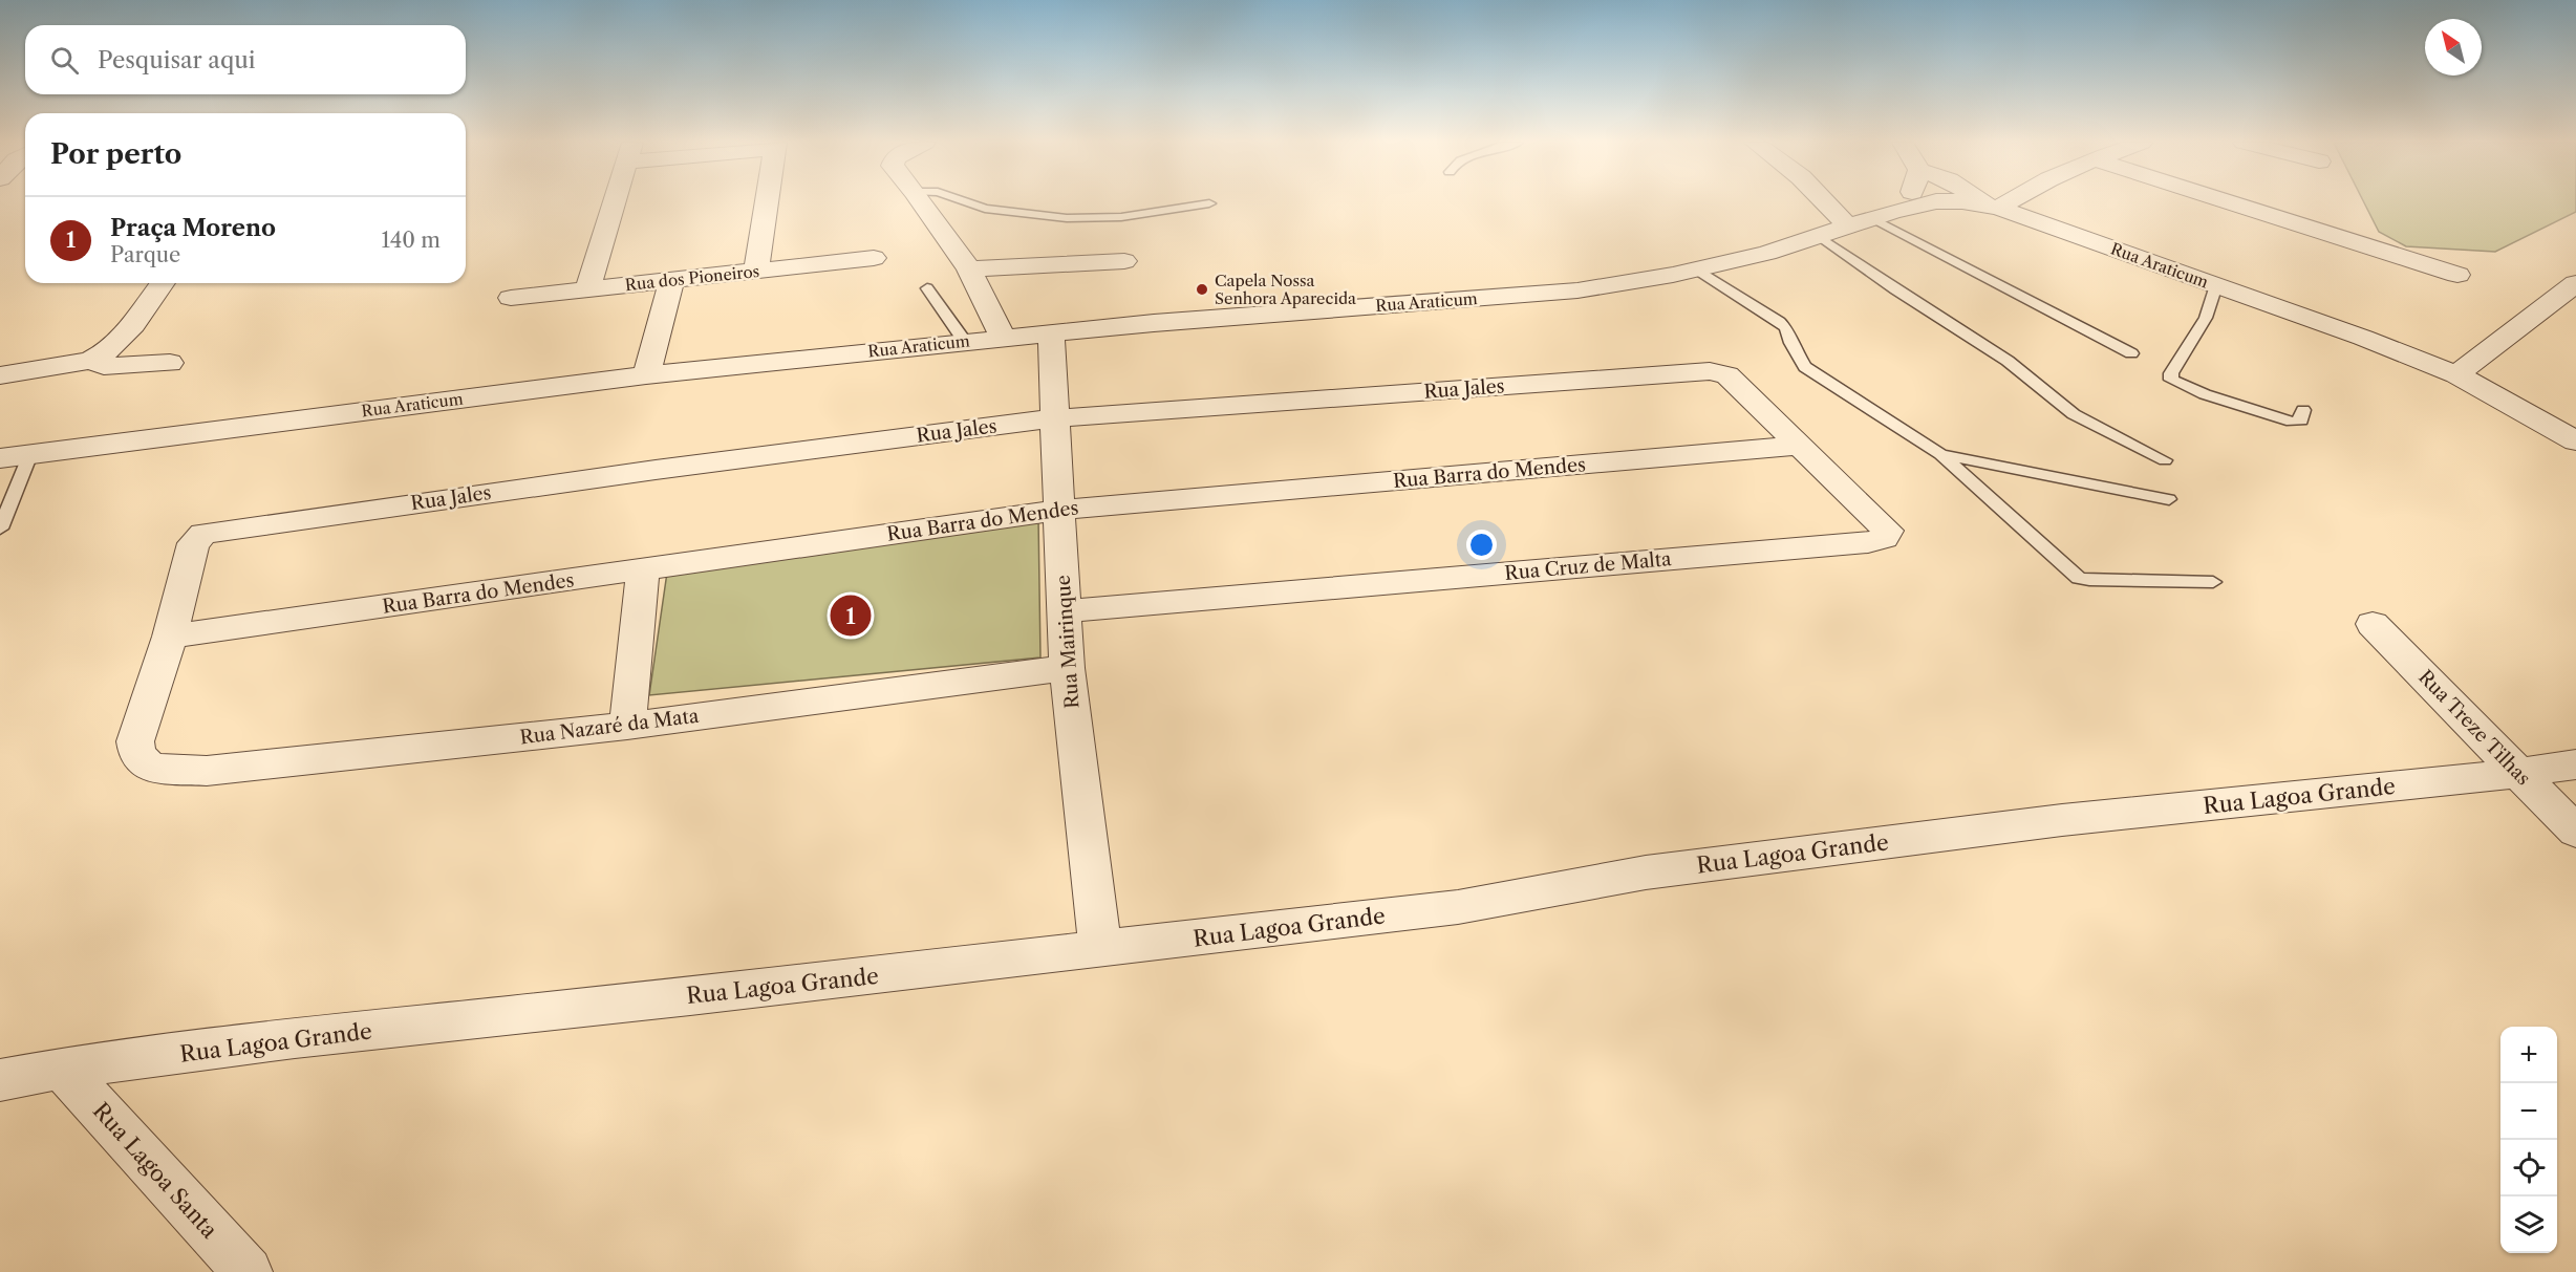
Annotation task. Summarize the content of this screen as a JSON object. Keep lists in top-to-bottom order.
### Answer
{
  "streets": {
    "street": [
      "Rua Araticum",
      "Rua dos Pioneiros",
      "Rua Jales",
      "Rua Barra do Mendes",
      "Rua Cruz de Malta",
      "Rua Mairinque",
      "Rua Nazaré da Mata",
      "Rua Treze Tilhas",
      "Rua Lagoa Grande",
      "Rua Lagoa Santa"
    ]
  },
  "crossings": [
    ["Rua Araticum", "Rua Mairinque"],
    ["Rua Jales", "Rua Barra do Mendes"],
    ["Rua Jales", "Rua Cruz de Malta"],
    ["Rua Jales", "Rua Mairinque"],
    ["Rua Jales", "Rua Nazaré da Mata"],
    ["Rua Barra do Mendes", "Rua Cruz de Malta"],
    ["Rua Barra do Mendes", "Rua Mairinque"],
    ["Rua Barra do Mendes", "Rua Nazaré da Mata"],
    ["Rua Cruz de Malta", "Rua Mairinque"],
    ["Rua Mairinque", "Rua Nazaré da Mata"],
    ["Rua Mairinque", "Rua Lagoa Grande"],
    ["Rua Treze Tilhas", "Rua Lagoa Grande"],
    ["Rua Lagoa Grande", "Rua Lagoa Santa"]
  ],
  "places": ["Capela Nossa Senhora Aparecida"],
  "north": "top left",
  "page": {
    "search": "Pesquisar aqui",
    "heading": "Por perto",
    "list": [
      {
        "mark": "1",
        "name": "Praça Moreno",
        "note": "Parque",
        "value": "140 m"
      }
    ],
    "pins": "1",
    "map_buttons": ["+", "−"]
  }
}
